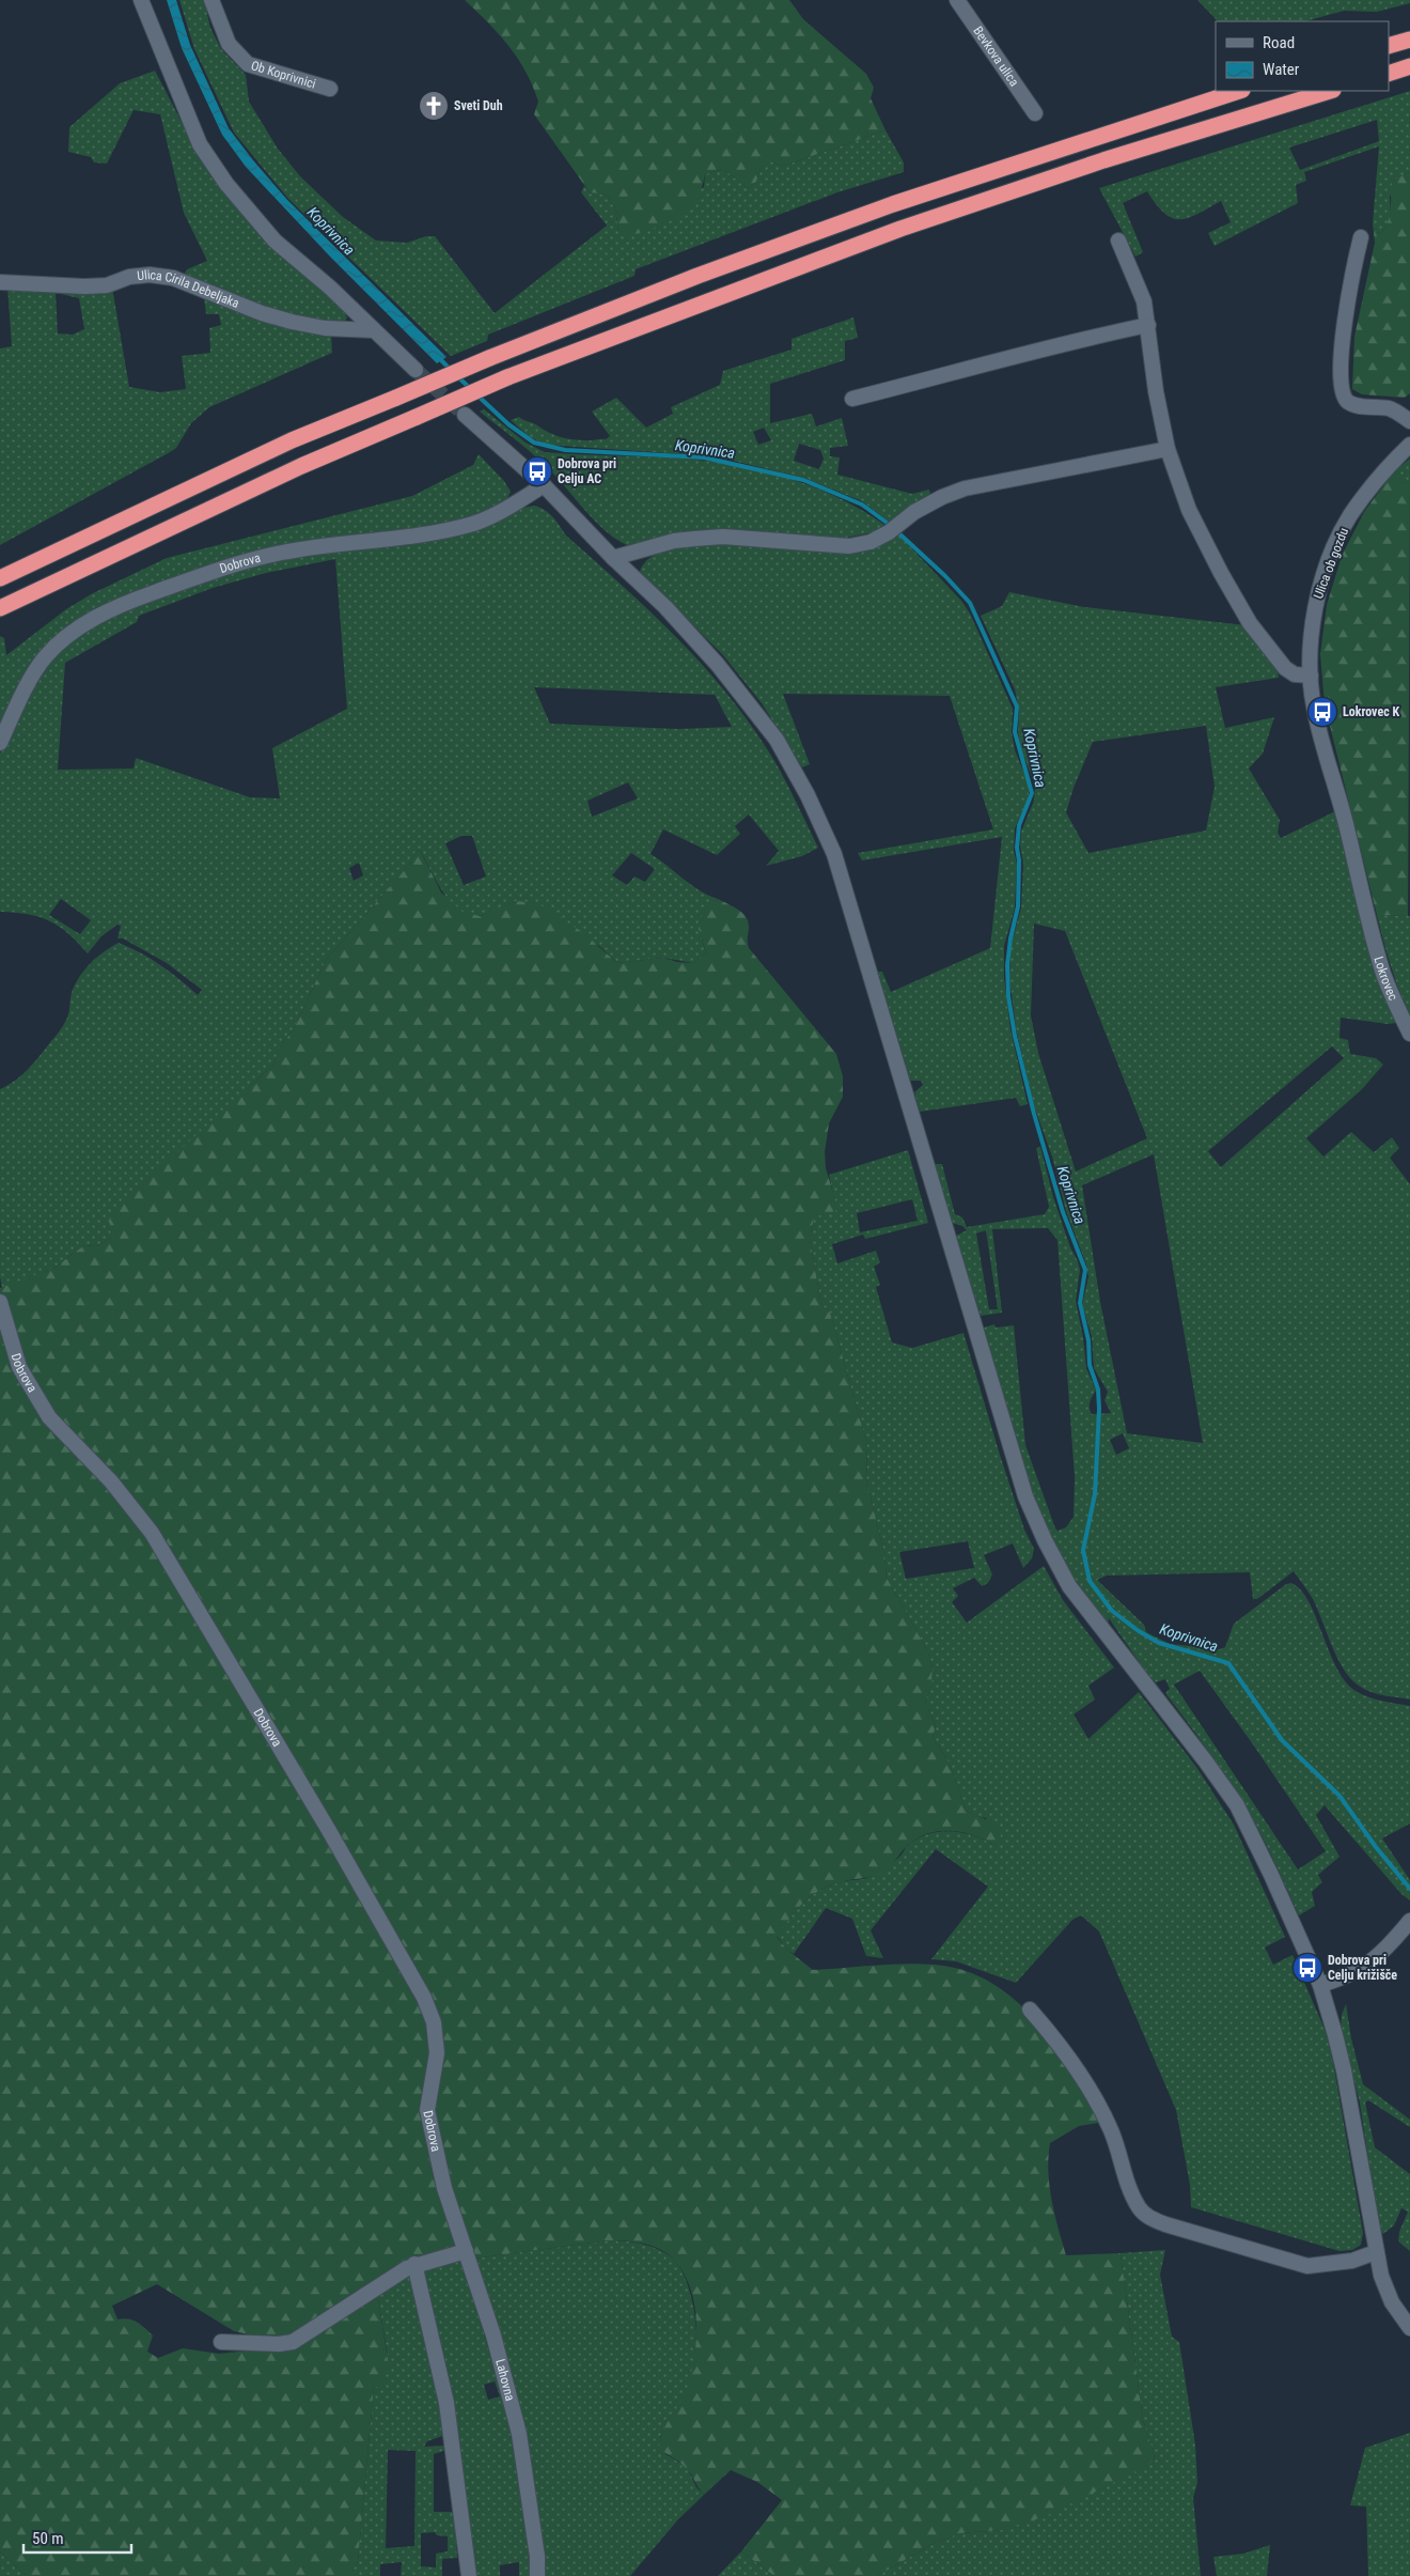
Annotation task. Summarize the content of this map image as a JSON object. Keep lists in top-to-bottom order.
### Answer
{
  "streets": {
    "street": [
      "Bevkova ulica",
      "Ob Koprivnici",
      "Ulica Cirila Debeljaka",
      "Dobrova",
      "Ulica ob gozdu",
      "Lokrovec",
      "Lahovna"
    ]
  },
  "crossings": [
    ["Dobrova", "Lahovna"],
    ["Ulica ob gozdu", "Lokrovec"]
  ],
  "water": ["Koprivnica"],
  "places": {
    "church": ["Sveti Duh"],
    "bus stop": ["Dobrova pri Celju AC", "Lokrovec K", "Dobrova pri Celju križišče"]
  },
  "legend": ["Road", "Water"],
  "scale_bar": "50 m"
}
